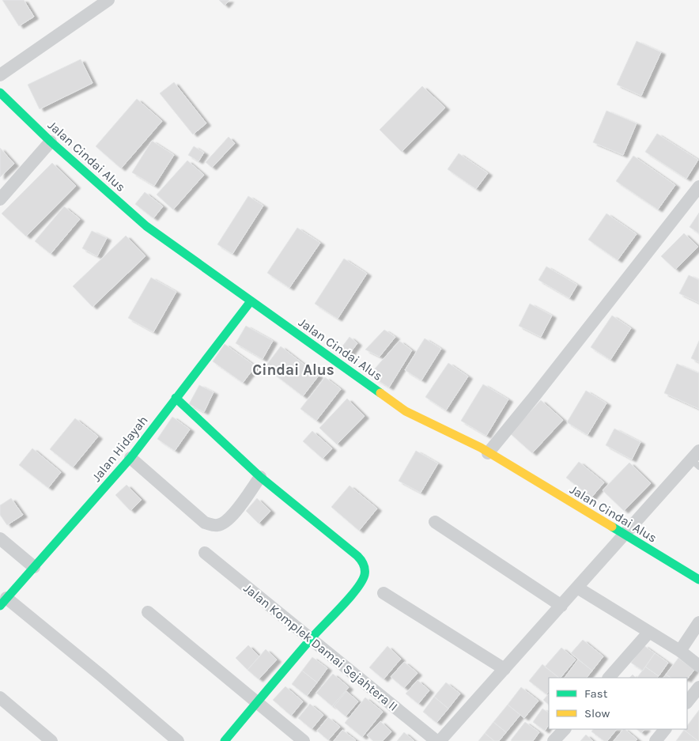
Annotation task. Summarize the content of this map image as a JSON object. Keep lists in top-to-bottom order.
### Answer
{
  "streets": {
    "street": ["Jalan Cindai Alus", "Jalan Hidayah", "Jalan Komplek Damai Sejahtera II"]
  },
  "crossings": [
    ["Jalan Cindai Alus", "Jalan Hidayah"]
  ],
  "districts": ["Cindai Alus"],
  "legend": ["Fast", "Slow"]
}
